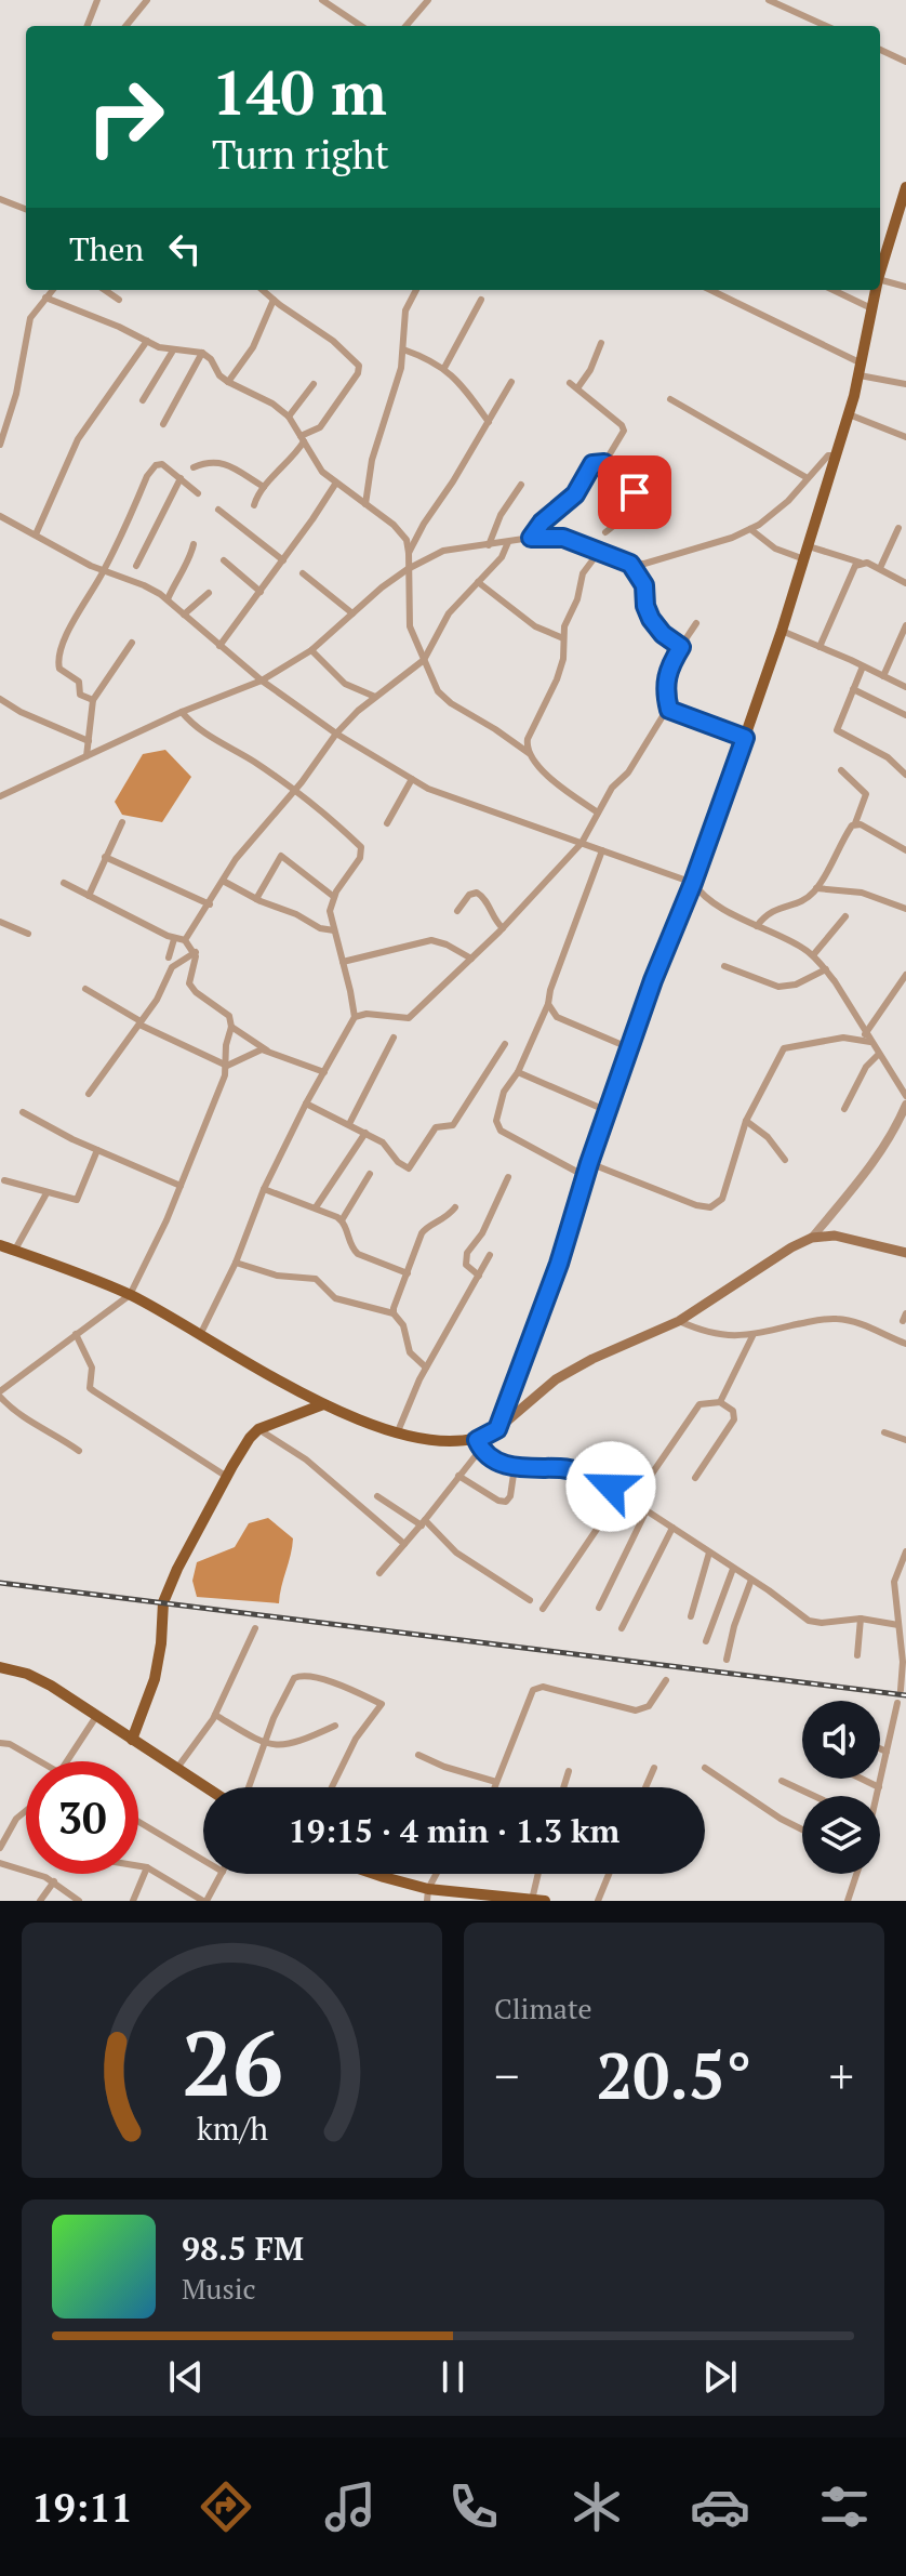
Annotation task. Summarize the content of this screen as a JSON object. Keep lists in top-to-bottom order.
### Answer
{
  "page": {
    "turn": ["140 m", "Turn right"],
    "then": "Then",
    "limit": "30",
    "trip": "19:15 · 4 min · 1.3 km",
    "tile": "Climate",
    "heat": ["−", "20.5°", "+"],
    "song": ["98.5 FM", "Music"],
    "tabs": "19:11",
    "gauge": ["26", "km/h"]
  }
}
